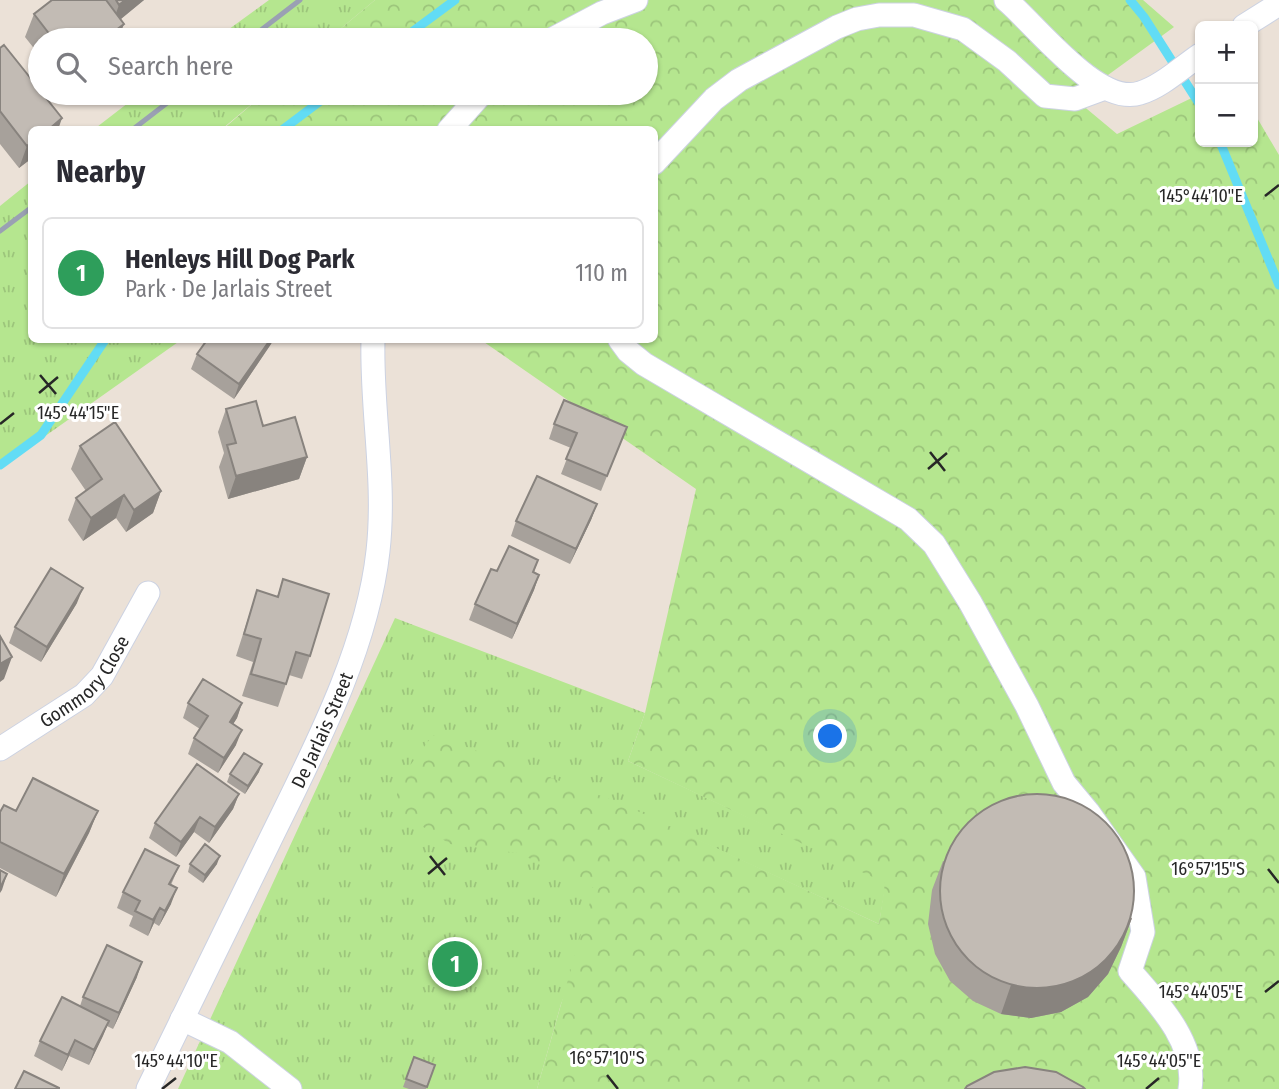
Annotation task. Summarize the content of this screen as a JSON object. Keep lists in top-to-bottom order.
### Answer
{
  "streets": {
    "street": ["Gommory Close", "De Jarlais Street"]
  },
  "page": {
    "map_buttons": ["+", "−"],
    "search": "Search here",
    "heading": "Nearby",
    "list": [
      {
        "mark": "1",
        "name": "Henleys Hill Dog Park",
        "note": "Park · De Jarlais Street",
        "value": "110 m"
      }
    ],
    "pins": "1"
  },
  "coordinates": [
    "145°44'10\"E",
    "145°44'15\"E",
    "16°57'15\"S",
    "145°44'05\"E",
    "16°57'10\"S"
  ]
}
